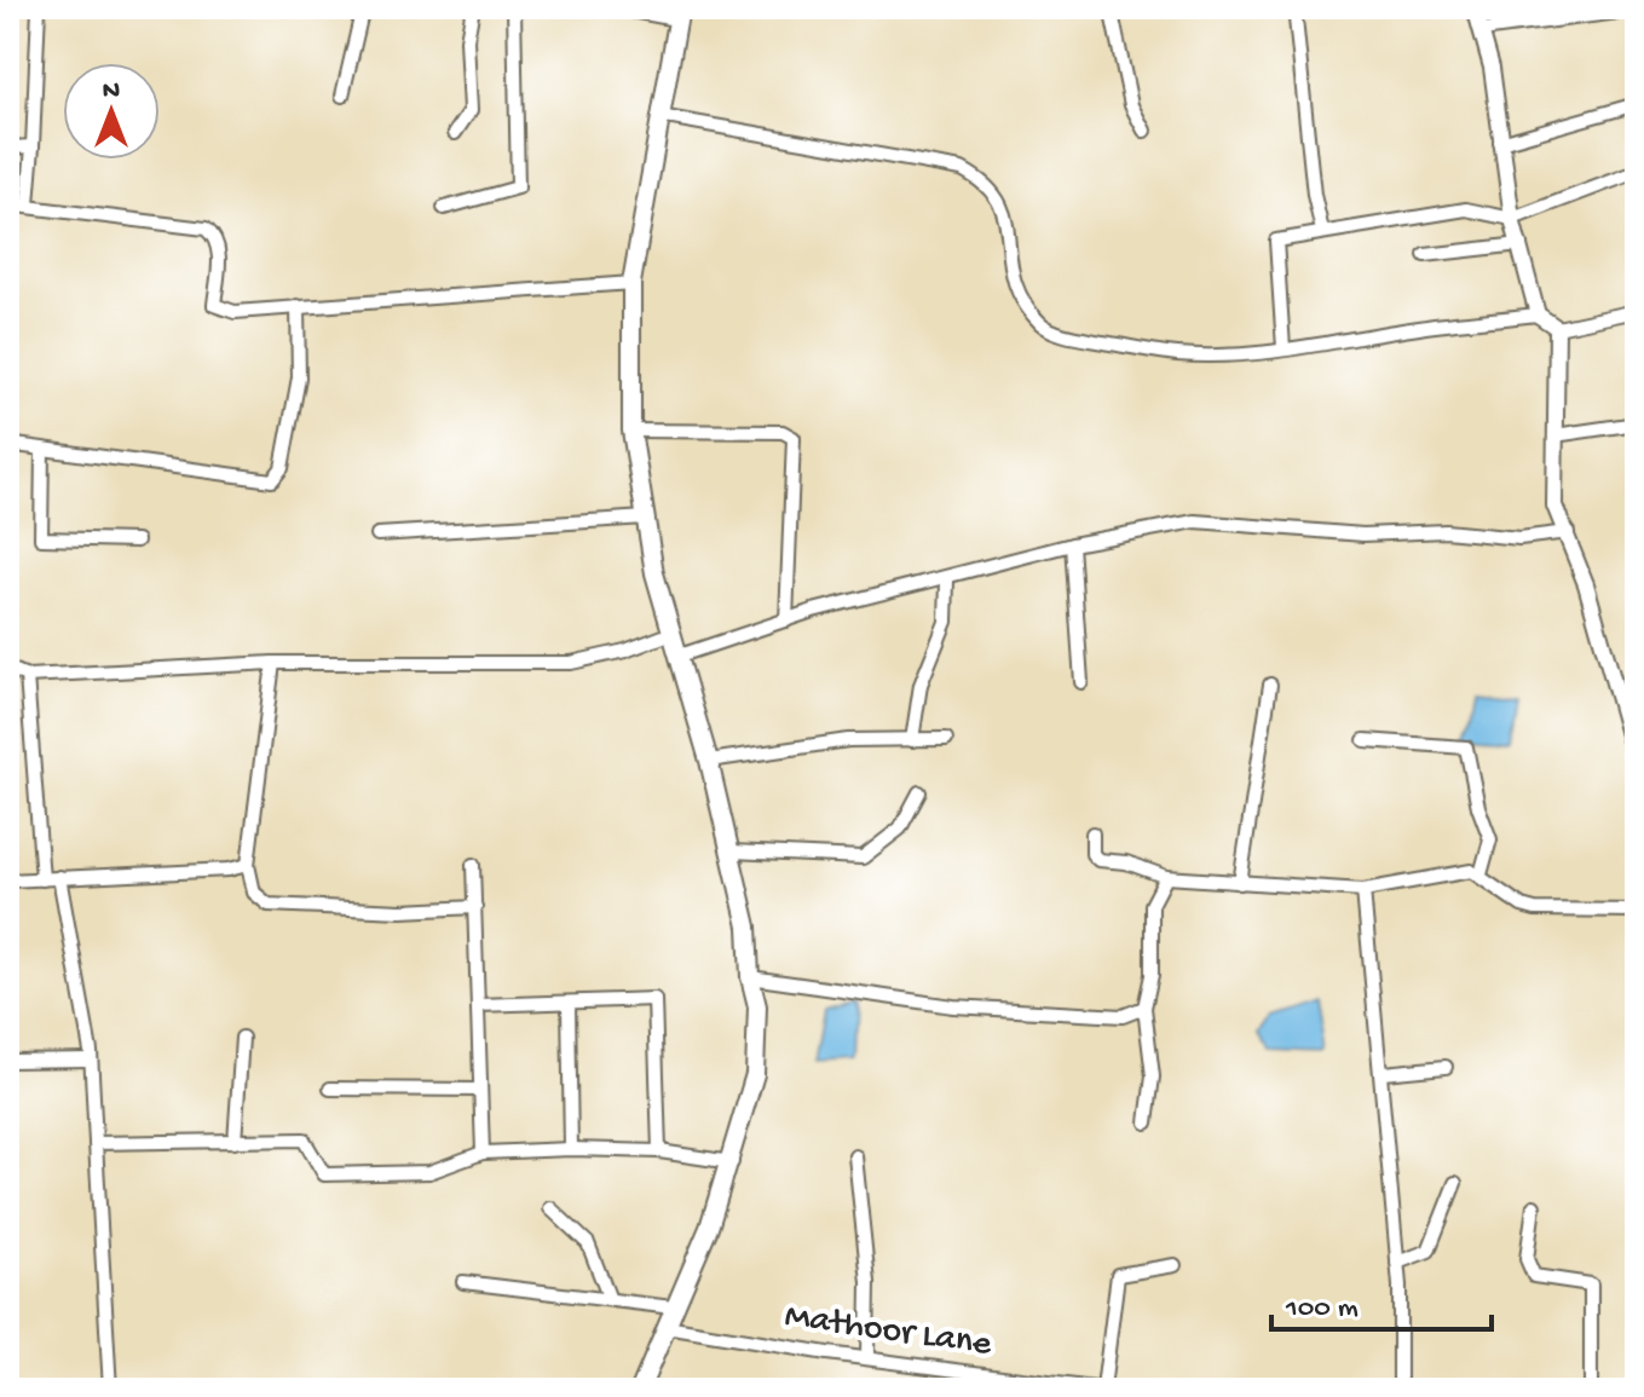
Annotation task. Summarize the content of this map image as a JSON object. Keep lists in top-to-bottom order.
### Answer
{
  "streets": {
    "street": ["Mathoor Lane"]
  },
  "scale_bar": "100 m",
  "north": "top"
}
